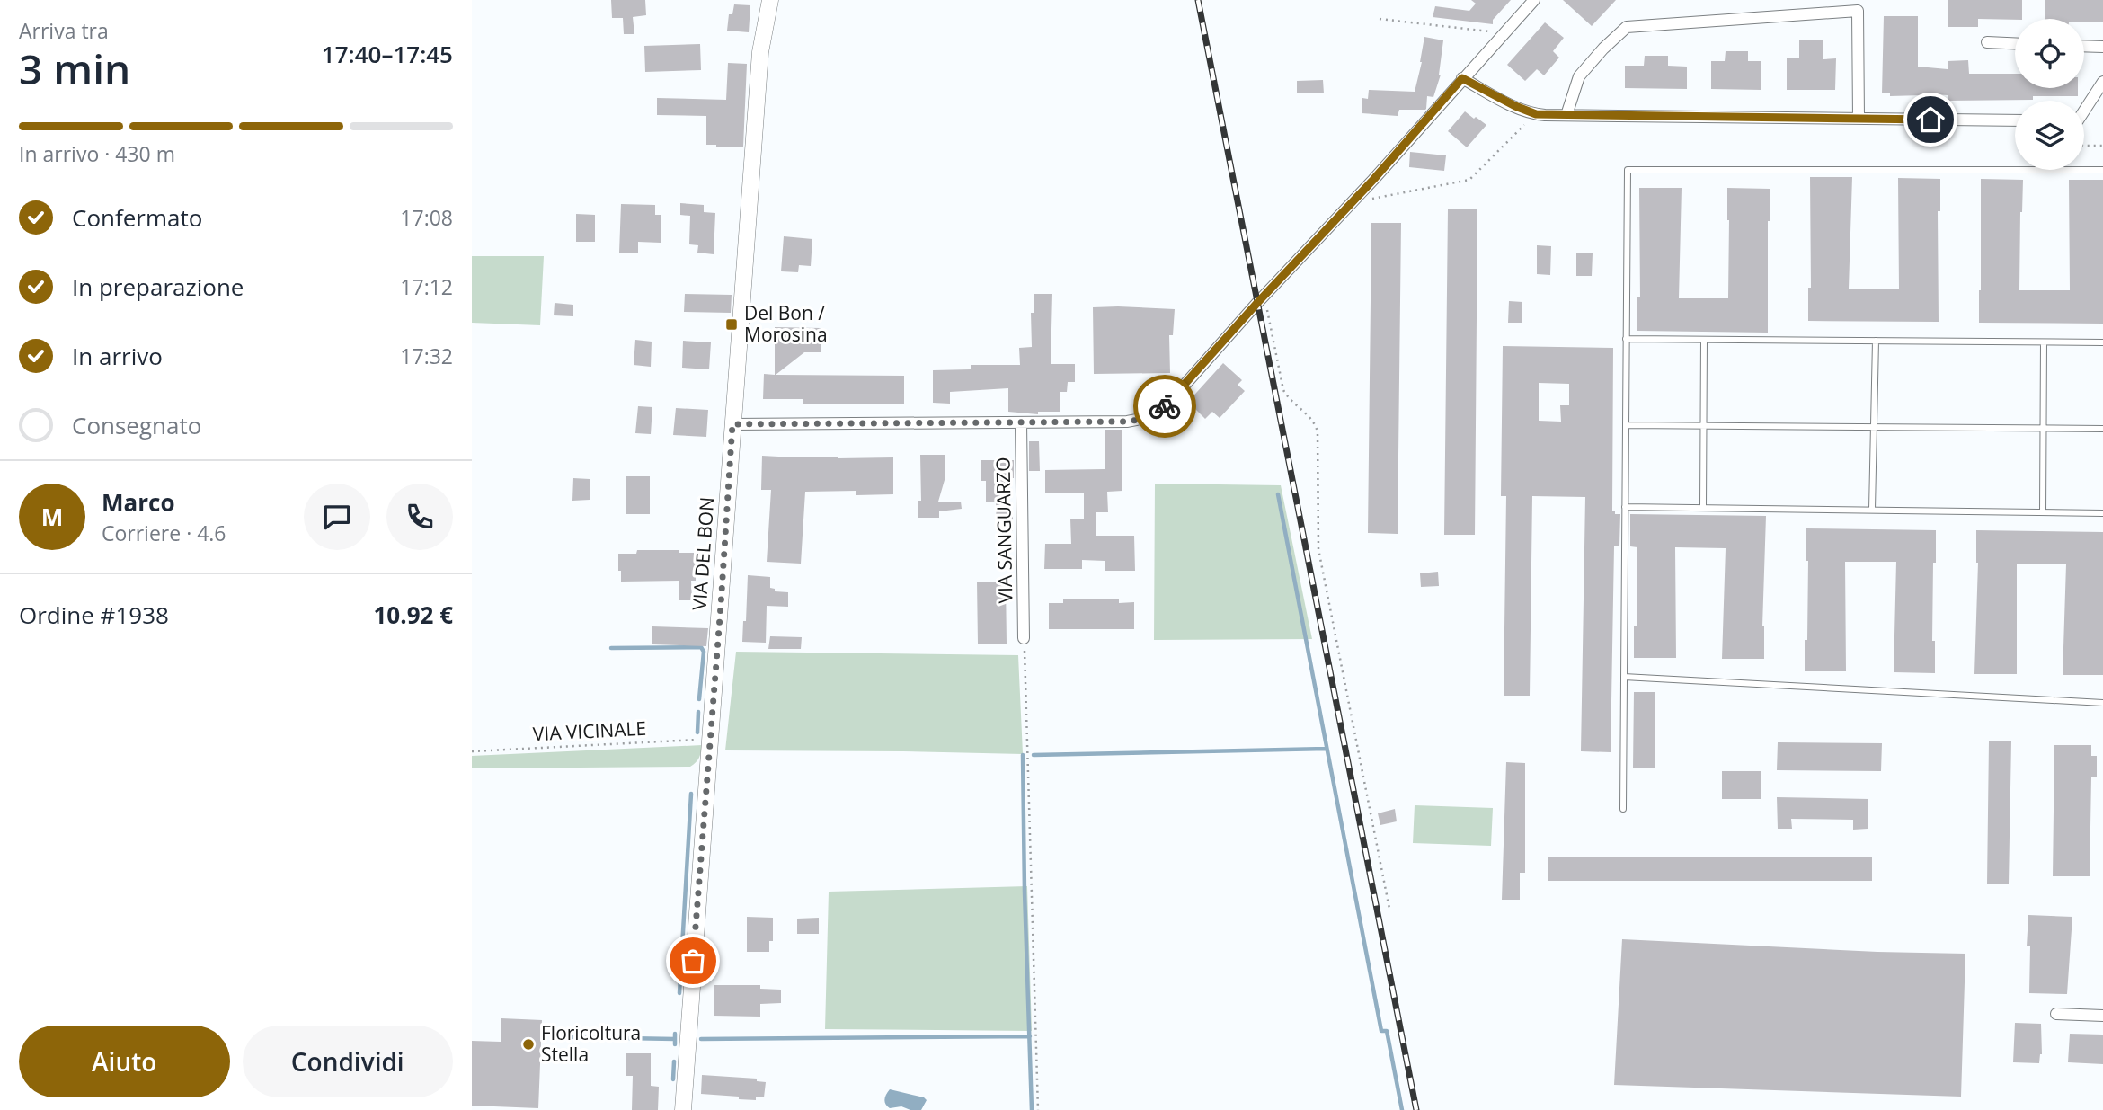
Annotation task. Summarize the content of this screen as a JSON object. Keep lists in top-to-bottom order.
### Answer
{
  "streets": {
    "street": ["VIA SANGUARZO", "VIA DEL BON"],
    "path": ["VIA VICINALE"]
  },
  "crossings": [
    ["VIA DEL BON", "VIA VICINALE"]
  ],
  "places": {
    "transit": ["Del Bon / Morosina"],
    "other": ["Floricoltura Stella"]
  },
  "page": {
    "heading": ["3 min", "Arriva tra", "17:40–17:45"],
    "panel": [
      "Marco",
      "Corriere · 4.6",
      "Ordine #1938",
      "10.92 €"
    ],
    "bar": "In arrivo · 430 m",
    "list": [
      ["Confermato", "17:08"],
      ["In preparazione", "17:12"],
      ["In arrivo", "17:32"],
      "Consegnato"
    ],
    "round": "M",
    "buttons": ["Aiuto", "Condividi"]
  }
}
